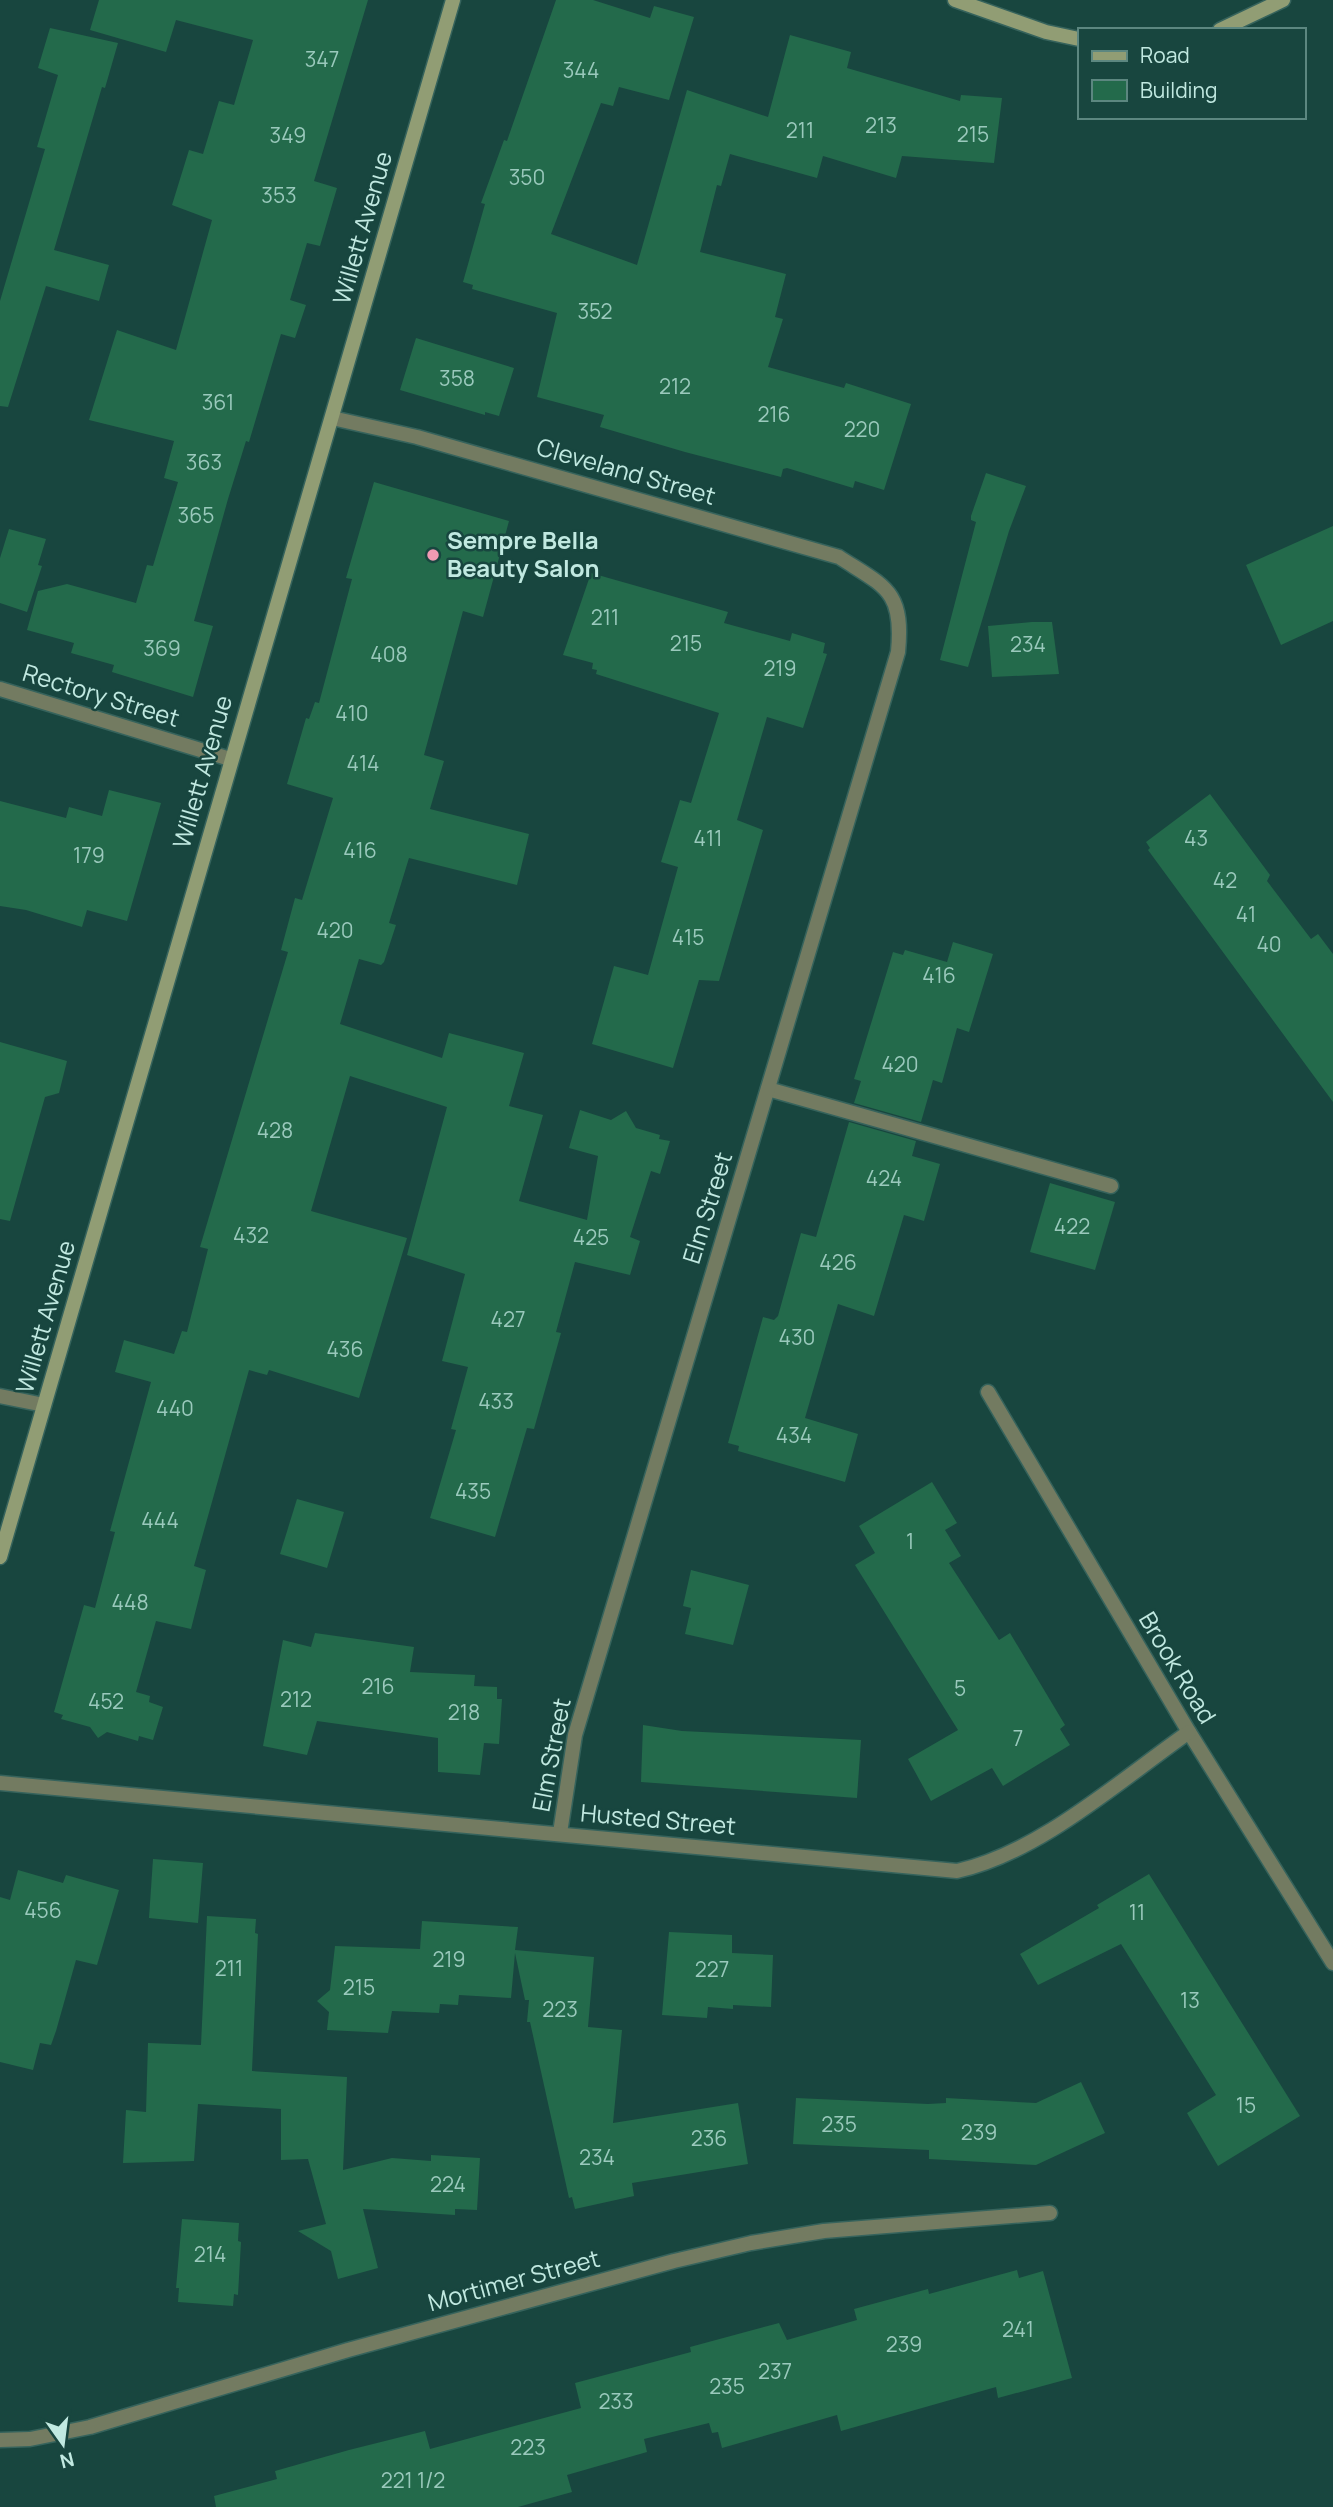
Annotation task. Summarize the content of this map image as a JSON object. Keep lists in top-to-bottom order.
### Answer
{
  "streets": {
    "street": [
      "Willett Avenue",
      "Cleveland Street",
      "Rectory Street",
      "Elm Street",
      "Brook Road",
      "Husted Street",
      "Mortimer Street"
    ]
  },
  "crossings": [
    ["Willett Avenue", "Cleveland Street"],
    ["Willett Avenue", "Rectory Street"],
    ["Cleveland Street", "Elm Street"],
    ["Elm Street", "Husted Street"],
    ["Brook Road", "Husted Street"]
  ],
  "places": ["Sempre Bella Beauty Salon"],
  "house_numbers": [
    "347",
    "344",
    "213",
    "211",
    "215",
    "349",
    "350",
    "353",
    "352",
    "358",
    "212",
    "361",
    "216",
    "220",
    "363",
    "365",
    "211",
    "215",
    "234",
    "369",
    "408",
    "219",
    "410",
    "414",
    "411",
    "43",
    "416",
    "179",
    "42",
    "41",
    "420",
    "415",
    "40",
    "416",
    "420",
    "428",
    "424",
    "422",
    "432",
    "425",
    "426",
    "427",
    "430",
    "436",
    "433",
    "440",
    "434",
    "435",
    "444",
    "1",
    "448",
    "216",
    "5",
    "212",
    "452",
    "218",
    "7",
    "456",
    "11",
    "219",
    "211",
    "227",
    "215",
    "13",
    "223",
    "15",
    "235",
    "239",
    "236",
    "234",
    "224",
    "214",
    "241",
    "239",
    "237",
    "235",
    "233",
    "223",
    "221 1/2"
  ],
  "legend": ["Road", "Building"],
  "north": "bottom"
}
